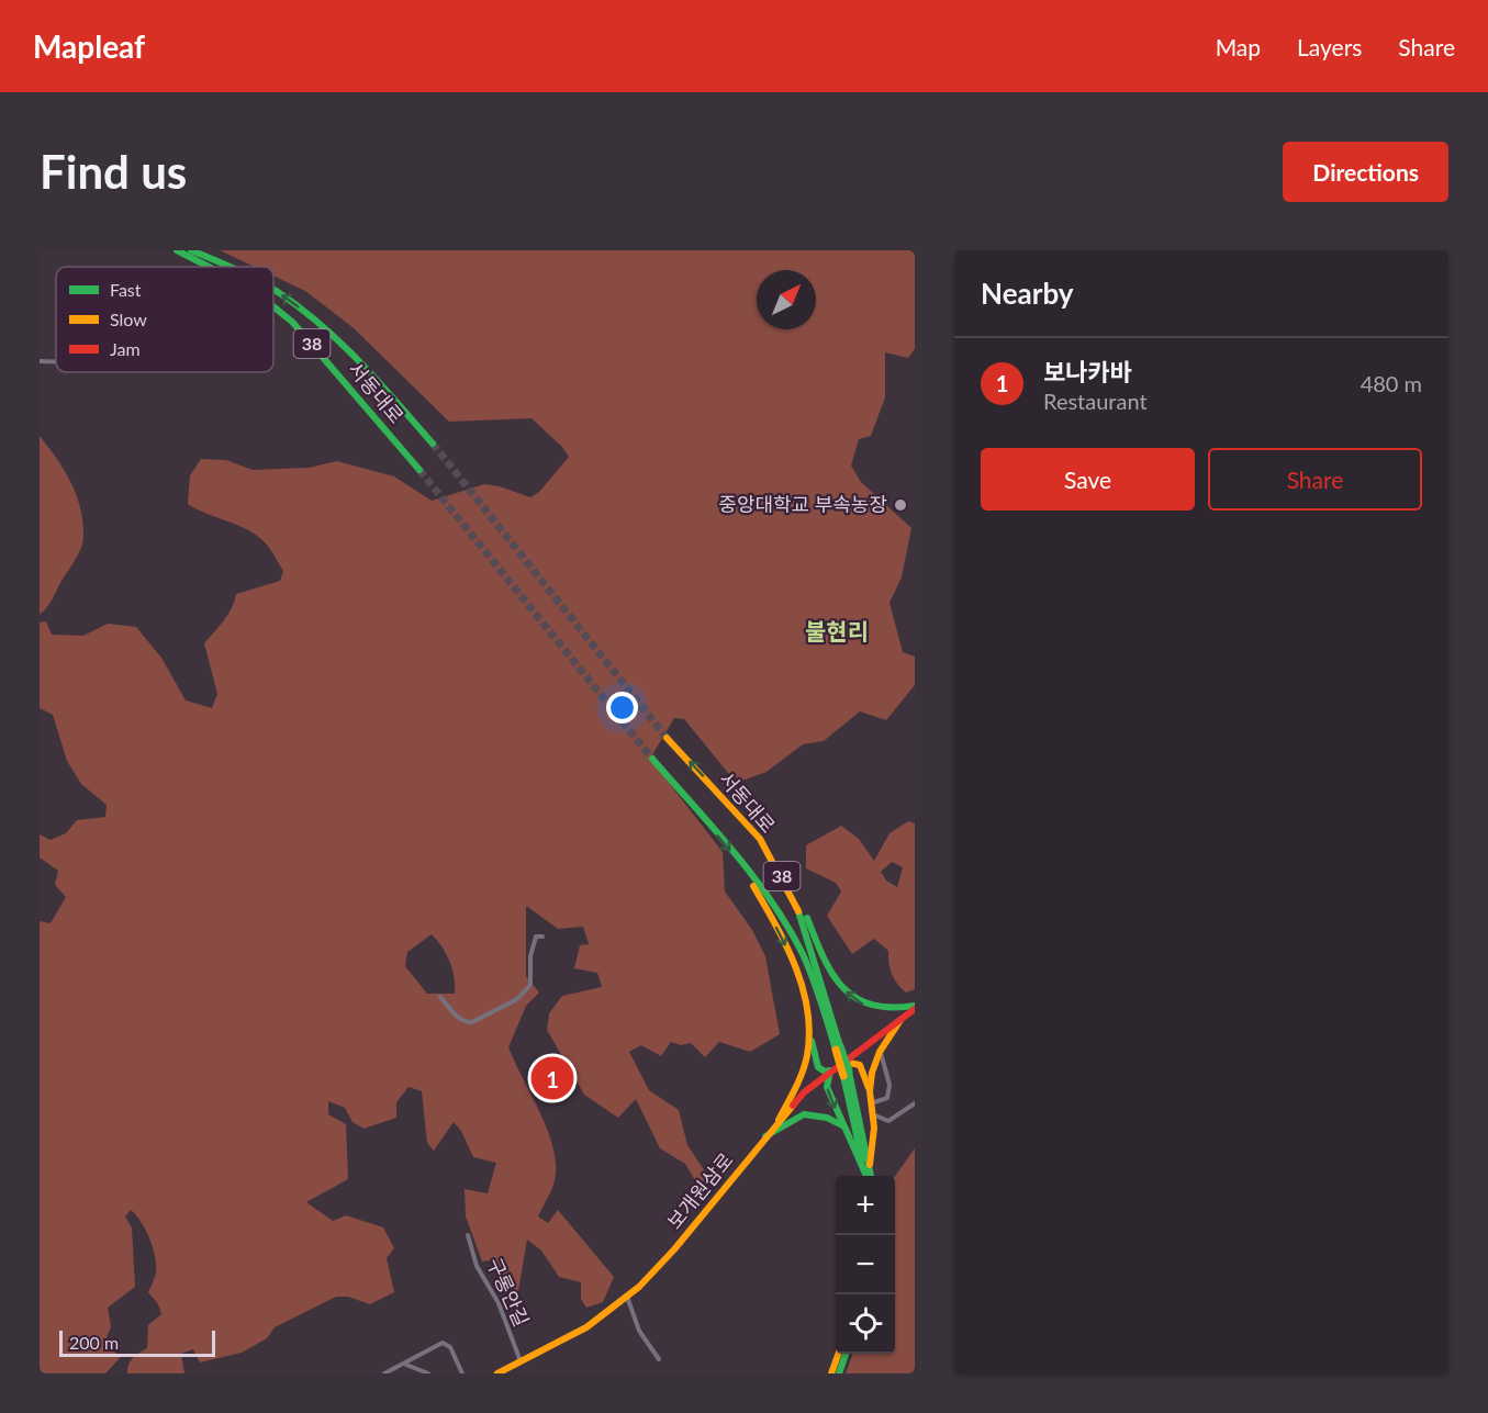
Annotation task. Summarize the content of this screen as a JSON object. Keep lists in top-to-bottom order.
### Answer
{
  "streets": {
    "main road": ["38", "서동대로", "보개원삼로"],
    "street": ["구롱안길"]
  },
  "crossings": [
    ["38", "서동대로"],
    ["보개원삼로", "구롱안길"]
  ],
  "districts": ["불현리"],
  "places": ["중앙대학교 부속농장"],
  "legend": ["Fast", "Slow", "Jam"],
  "scale_bar": "200 m",
  "north": "top right",
  "page": {
    "header": "Mapleaf",
    "nav": ["Map", "Layers", "Share"],
    "buttons": [
      "Directions",
      ["Save", "Share"]
    ],
    "title": "Find us",
    "heading": "Nearby",
    "list": [
      {
        "mark": "1",
        "name": "보나카바",
        "note": "Restaurant",
        "value": "480 m"
      }
    ],
    "pins": "1",
    "map_buttons": ["+", "−"],
    "scale": "200 m"
  }
}
